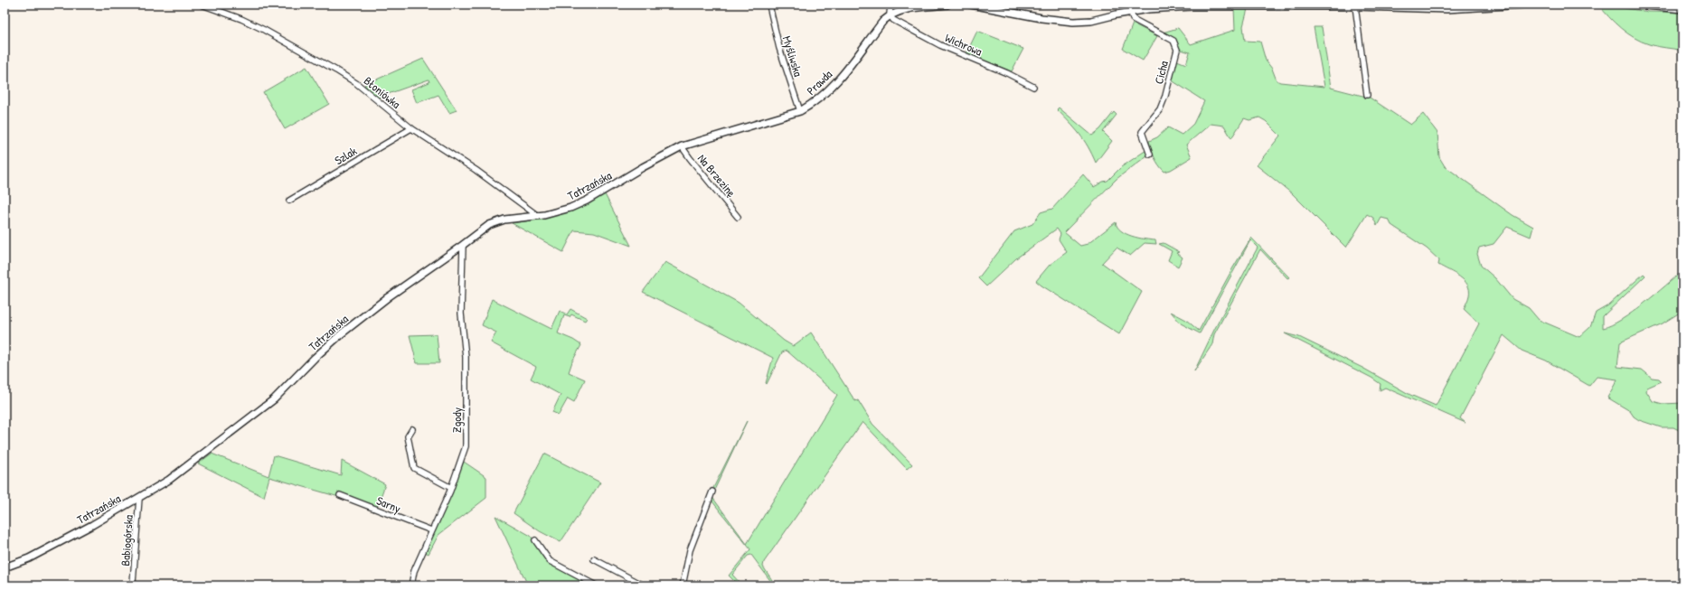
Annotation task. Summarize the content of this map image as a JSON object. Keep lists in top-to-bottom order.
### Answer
{
  "streets": {
    "street": [
      "Wichrowa",
      "Myśliwska",
      "Cicha",
      "Prawda",
      "Błoniówka",
      "Szlak",
      "Na Brzezinę",
      "Tatrzańska",
      "Zgody",
      "Sarny",
      "Babiogórska"
    ]
  },
  "crossings": [
    ["Wichrowa", "Prawda"],
    ["Myśliwska", "Prawda"],
    ["Prawda", "Na Brzezinę"],
    ["Prawda", "Tatrzańska"],
    ["Błoniówka", "Szlak"],
    ["Błoniówka", "Tatrzańska"],
    ["Na Brzezinę", "Tatrzańska"],
    ["Tatrzańska", "Zgody"],
    ["Tatrzańska", "Babiogórska"],
    ["Zgody", "Sarny"]
  ]
}
